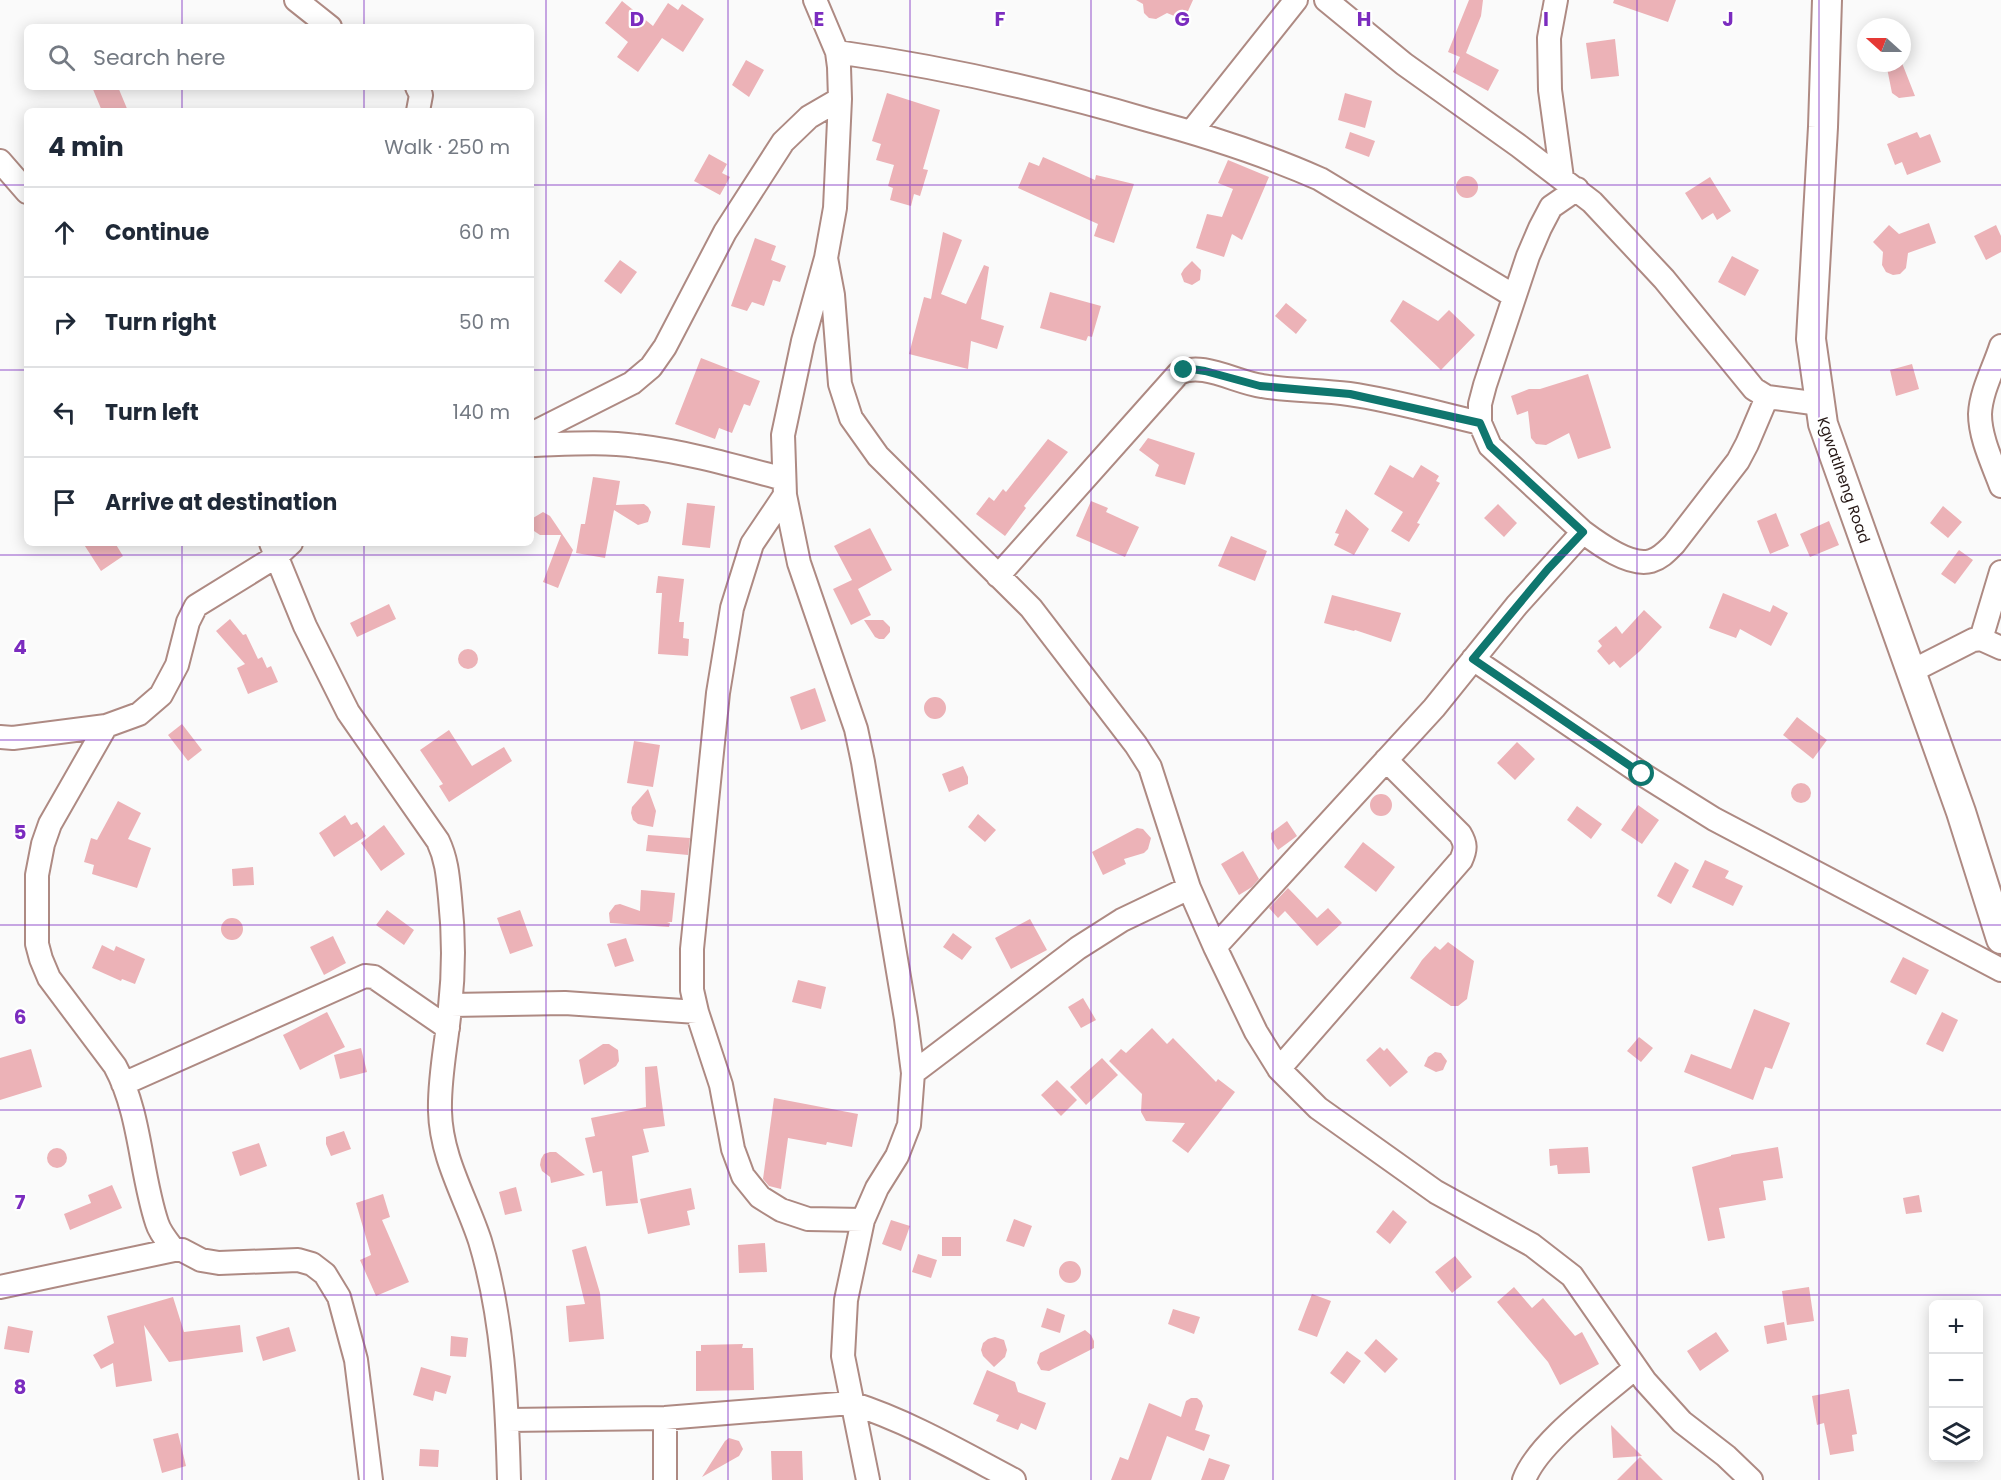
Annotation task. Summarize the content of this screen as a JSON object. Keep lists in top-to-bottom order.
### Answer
{
  "streets": {
    "street": ["Kgwatlheng Road"]
  },
  "north": "left",
  "page": {
    "search": "Search here",
    "heading": ["4 min", "Walk · 250 m"],
    "list": [
      ["Continue", "60 m"],
      ["Turn right", "50 m"],
      ["Turn left", "140 m"],
      "Arrive at destination"
    ],
    "map_buttons": ["+", "−"]
  },
  "grid": {
    "columns": [
      "D",
      "E",
      "F",
      "G",
      "H",
      "I",
      "J"
    ],
    "rows": [
      "4",
      "5",
      "6",
      "7",
      "8"
    ]
  }
}
